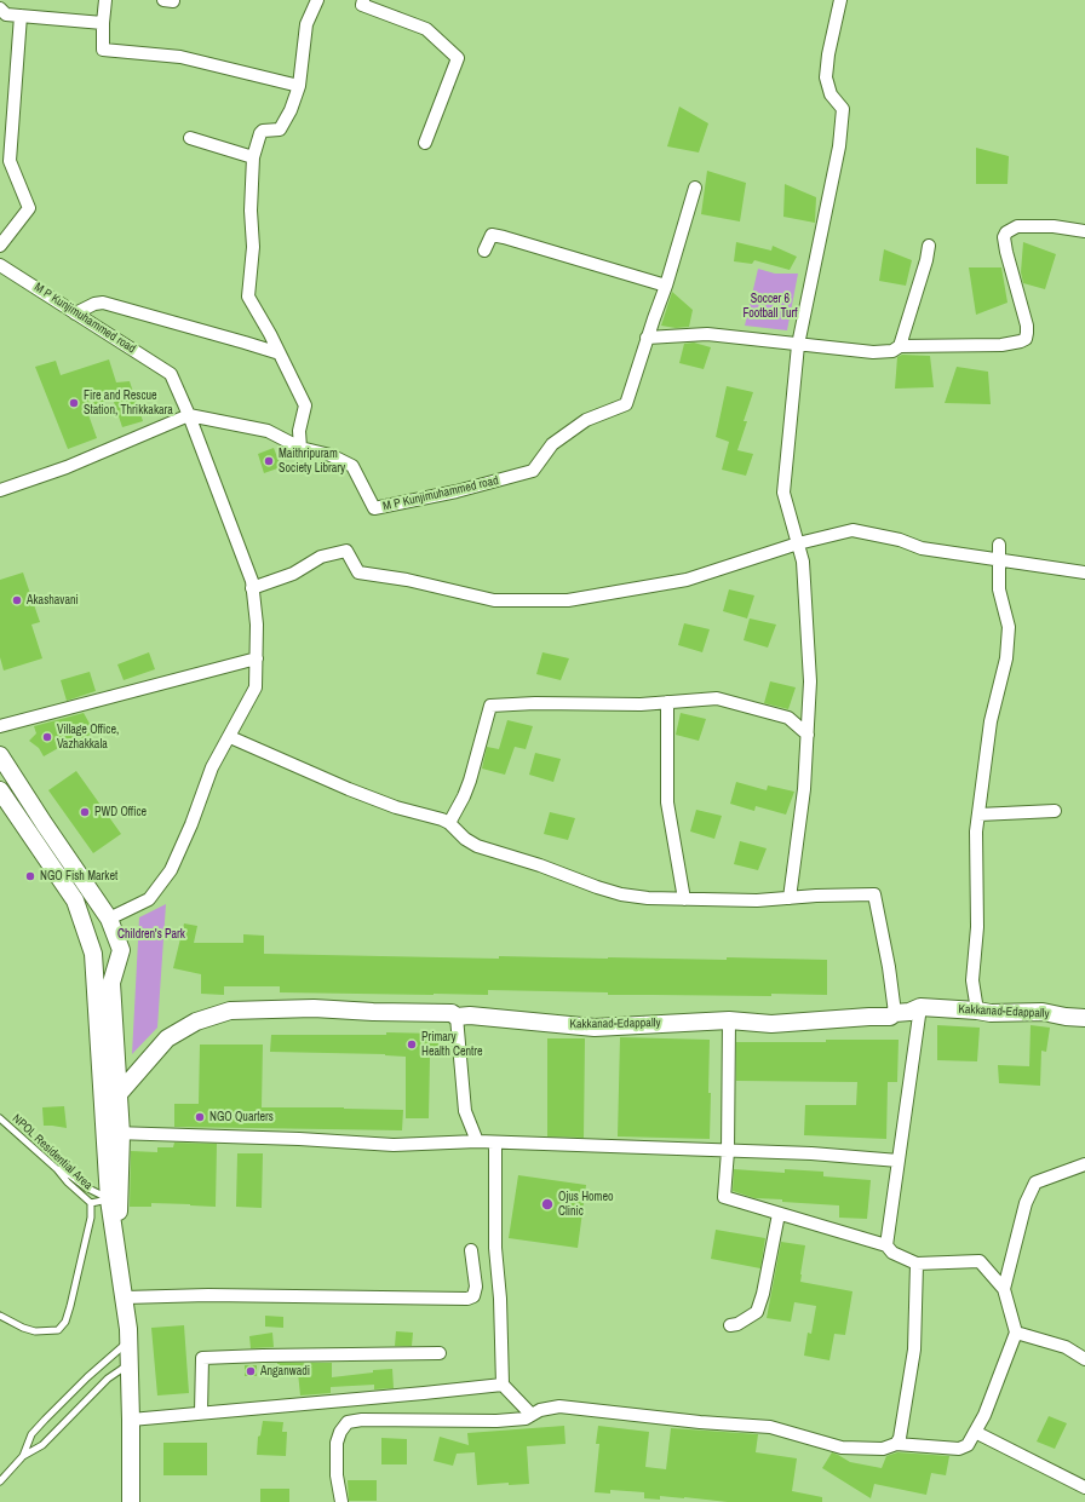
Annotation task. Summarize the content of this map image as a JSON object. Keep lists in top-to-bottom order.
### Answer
{
  "streets": {
    "main road": ["Kakkanad-Edappally"],
    "street": ["M P Kunjimuhammed road"],
    "lane": ["NPOL Residential Area"]
  },
  "parks": ["Soccer 6 Football Turf", "Children's Park"],
  "places": [
    "Fire and Rescue Station, Thrikkakara",
    "Maithripuram Society Library",
    "Akashavani",
    "Village Office, Vazhakkala",
    "PWD Office",
    "NGO Fish Market",
    "Primary Health Centre",
    "NGO Quarters",
    "Ojus Homeo Clinic",
    "Anganwadi"
  ]
}
